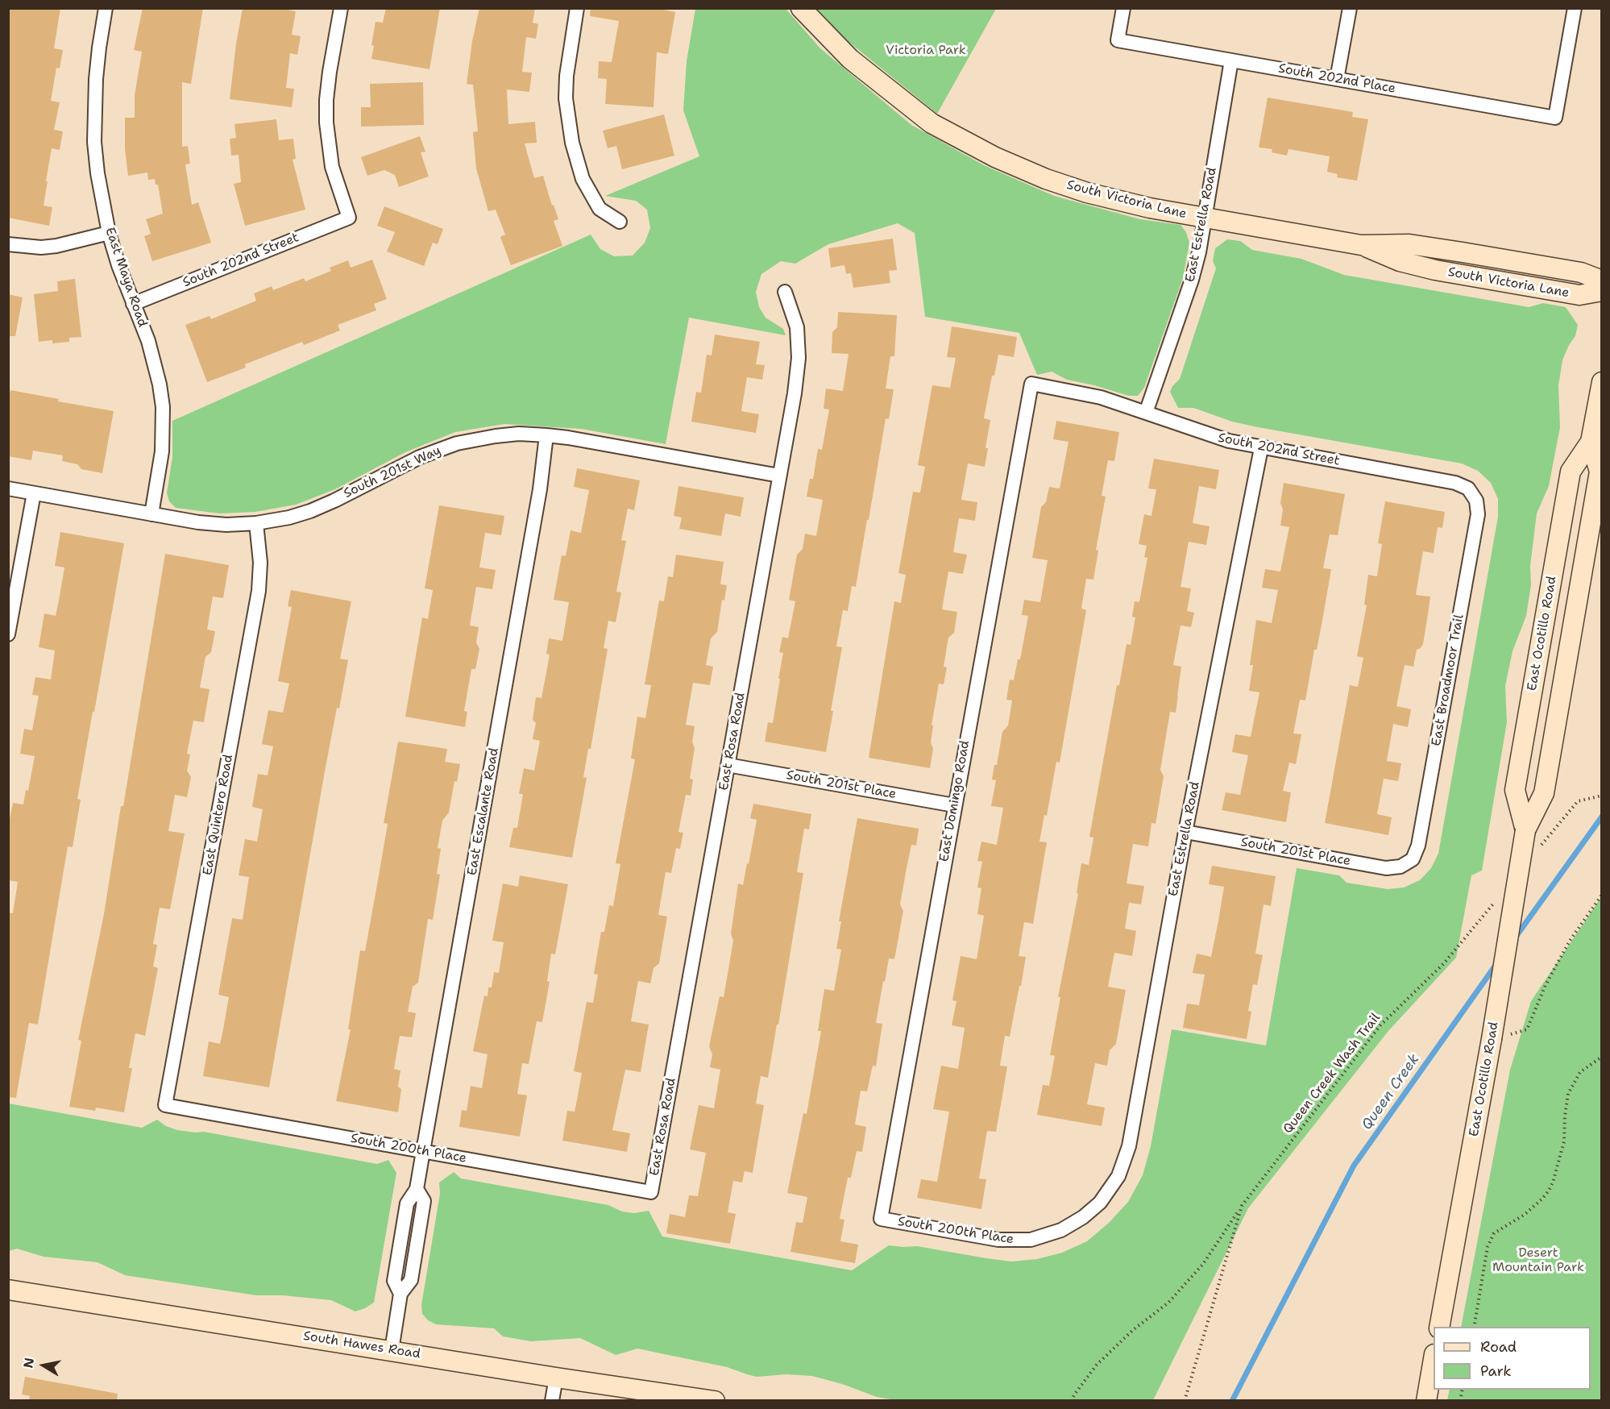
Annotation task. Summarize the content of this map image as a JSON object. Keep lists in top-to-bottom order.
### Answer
{
  "streets": {
    "main road": ["South Victoria Lane", "East Ocotillo Road", "South Hawes Road"],
    "street": [
      "South 202nd Place",
      "East Estrella Road",
      "South 202nd Street",
      "East Maya Road",
      "South 201st Way",
      "East Broadmoor Trail",
      "East Rosa Road",
      "South 201st Place",
      "East Domingo Road",
      "East Escalante Road",
      "East Quintero Road",
      "South 200th Place"
    ],
    "path": ["Queen Creek Wash Trail"]
  },
  "crossings": [
    ["South 202nd Place", "East Estrella Road"],
    ["South Victoria Lane", "East Estrella Road"],
    ["East Estrella Road", "South 202nd Street"],
    ["East Estrella Road", "South 201st Place"],
    ["East Estrella Road", "South 200th Place"],
    ["South 202nd Street", "East Maya Road"],
    ["South 202nd Street", "East Broadmoor Trail"],
    ["South 202nd Street", "East Domingo Road"],
    ["East Maya Road", "South 201st Way"],
    ["South 201st Way", "East Rosa Road"],
    ["South 201st Way", "East Escalante Road"],
    ["South 201st Way", "East Quintero Road"],
    ["East Broadmoor Trail", "South 201st Place"],
    ["East Rosa Road", "South 201st Place"],
    ["East Rosa Road", "South 200th Place"],
    ["South 201st Place", "East Domingo Road"],
    ["East Domingo Road", "South 200th Place"],
    ["East Escalante Road", "South 200th Place"],
    ["East Escalante Road", "South Hawes Road"],
    ["East Quintero Road", "South 200th Place"]
  ],
  "water": ["Queen Creek"],
  "parks": ["Victoria Park", "Desert Mountain Park"],
  "legend": ["Road", "Park"],
  "north": "left"
}
